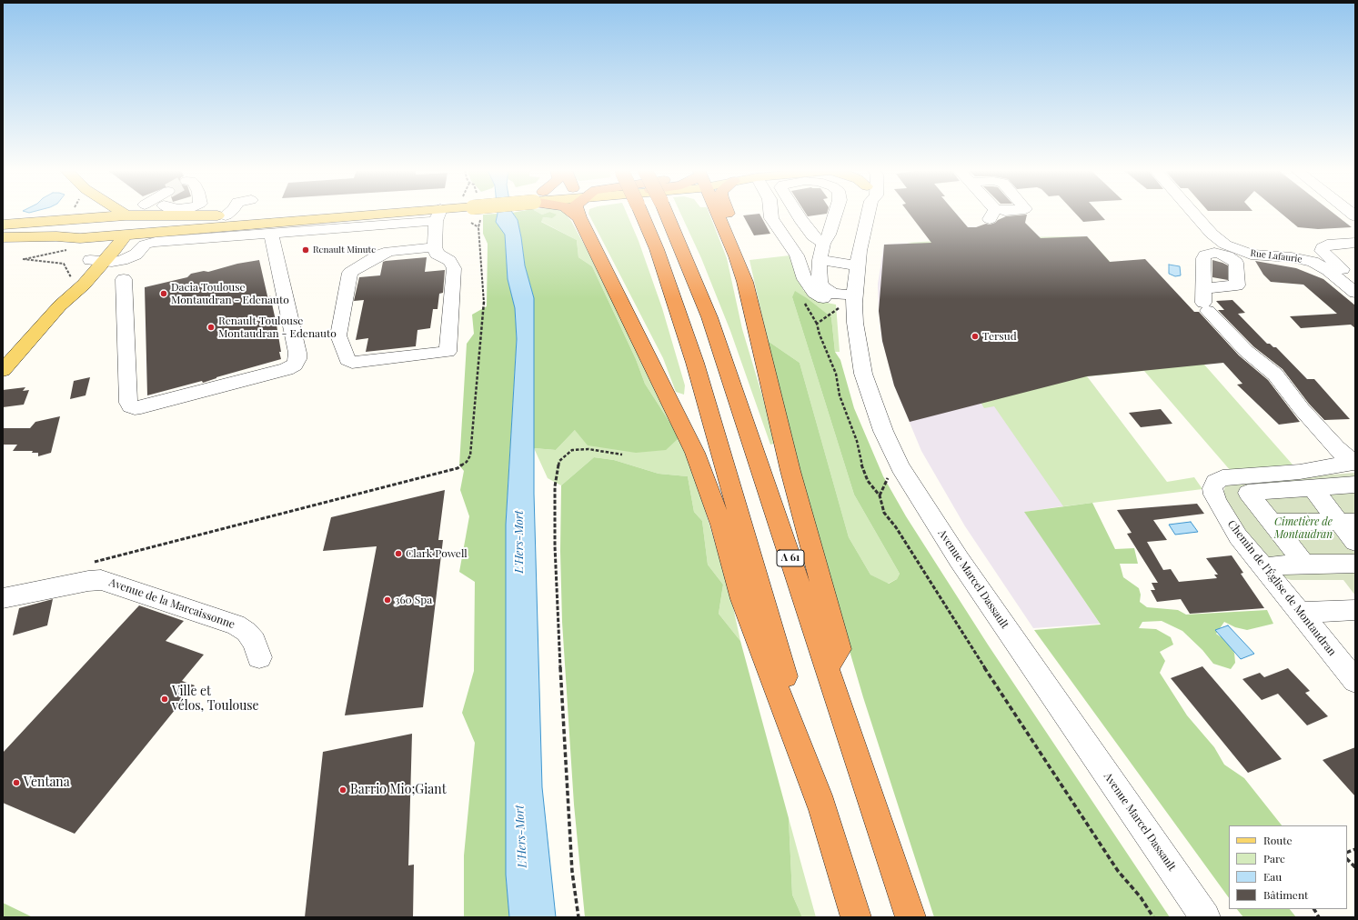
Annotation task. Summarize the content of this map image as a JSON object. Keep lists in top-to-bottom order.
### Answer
{
  "streets": {
    "highway": ["A 61"],
    "street": [
      "Rue Lafaurie",
      "Avenue Marcel Dassault",
      "Chemin de l'Église de Montaudran",
      "Avenue de la Marcaissonne"
    ]
  },
  "water": ["L'Hers-Mort"],
  "parks": ["Cimetière de Montaudran"],
  "places": [
    "Renault Minute",
    "Dacia Toulouse Montaudran - Edenauto",
    "Renault Toulouse Montaudran - Edenauto",
    "Tersud",
    "Clark Powell",
    "360 Spa",
    "Ville et vélos, Toulouse",
    "Ventana",
    "Barrio Mio;Giant"
  ],
  "legend": [
    "Route",
    "Parc",
    "Eau",
    "Bâtiment"
  ]
}
